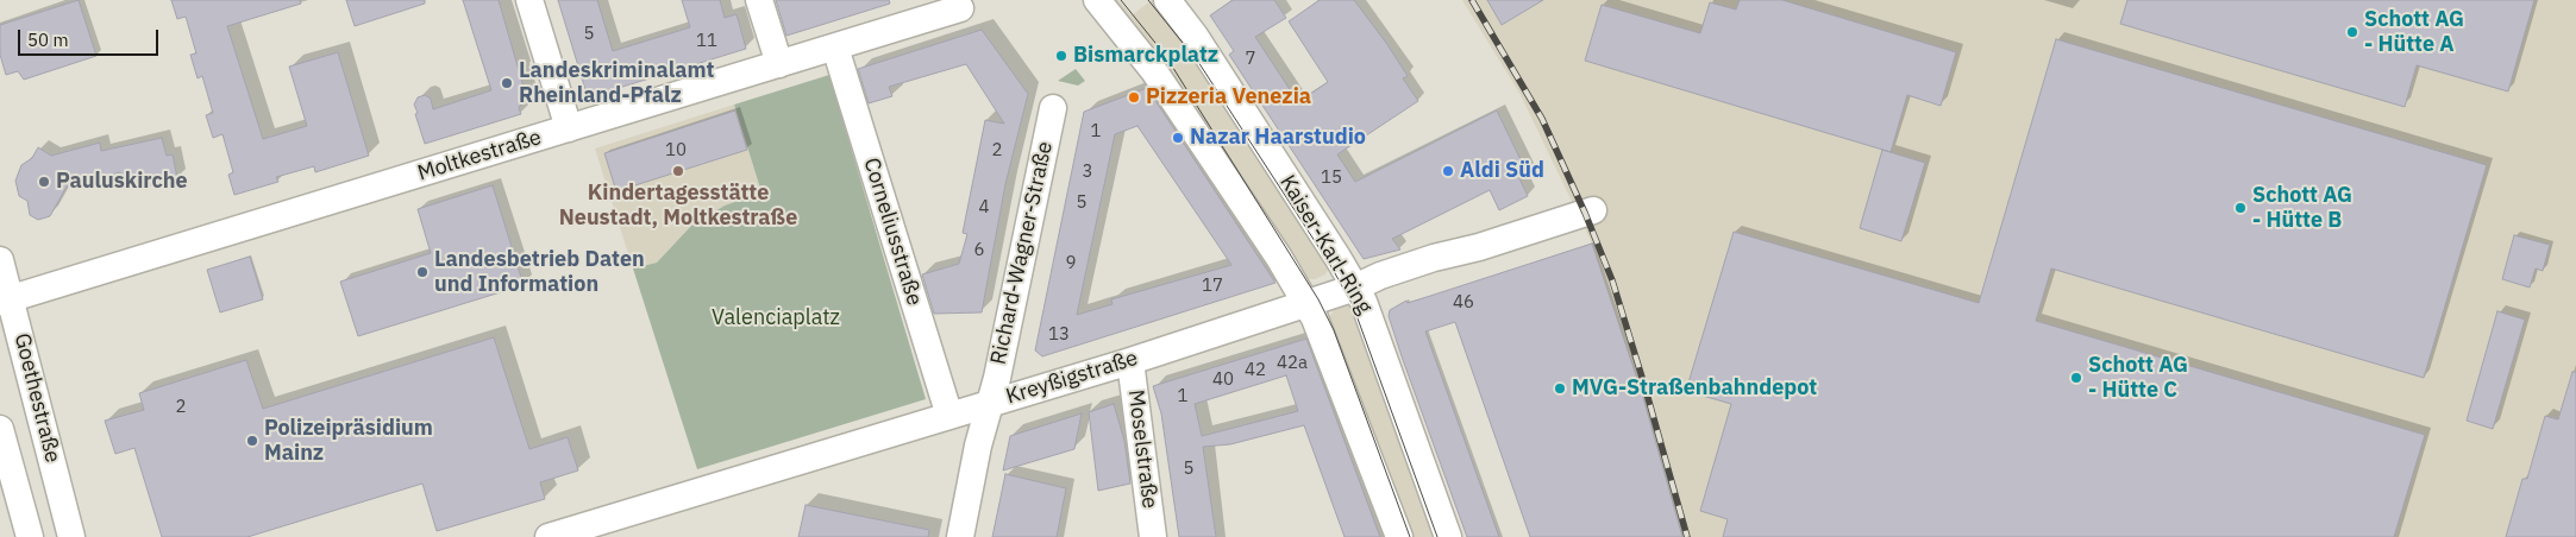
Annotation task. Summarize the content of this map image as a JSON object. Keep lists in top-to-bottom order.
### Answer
{
  "streets": {
    "street": [
      "Moltkestraße",
      "Corneliusstraße",
      "Kaiser-Karl-Ring",
      "Richard-Wagner-Straße",
      "Kreyßigstraße",
      "Goethestraße",
      "Moselstraße"
    ]
  },
  "crossings": [
    ["Moltkestraße", "Corneliusstraße"],
    ["Moltkestraße", "Goethestraße"],
    ["Corneliusstraße", "Kreyßigstraße"],
    ["Kaiser-Karl-Ring", "Kreyßigstraße"],
    ["Richard-Wagner-Straße", "Kreyßigstraße"],
    ["Kreyßigstraße", "Moselstraße"]
  ],
  "parks": ["Valenciaplatz"],
  "places": [
    "Schott AG - Hütte A",
    "Bismarckplatz",
    "Landeskriminalamt Rheinland-Pfalz",
    "Pizzeria Venezia",
    "Nazar Haarstudio",
    "Kindertagesstätte Neustadt, Moltkestraße",
    "Aldi Süd",
    "Pauluskirche",
    "Schott AG - Hütte B",
    "Landesbetrieb Daten und Information",
    "Schott AG - Hütte C",
    "MVG-Straßenbahndepot",
    "Polizeipräsidium Mainz"
  ],
  "house_numbers": [
    "5",
    "11",
    "7",
    "1",
    "10",
    "2",
    "3",
    "15",
    "5",
    "4",
    "6",
    "9",
    "17",
    "46",
    "13",
    "42a",
    "42",
    "40",
    "1",
    "2",
    "5"
  ],
  "scale_bar": "50 m"
}
